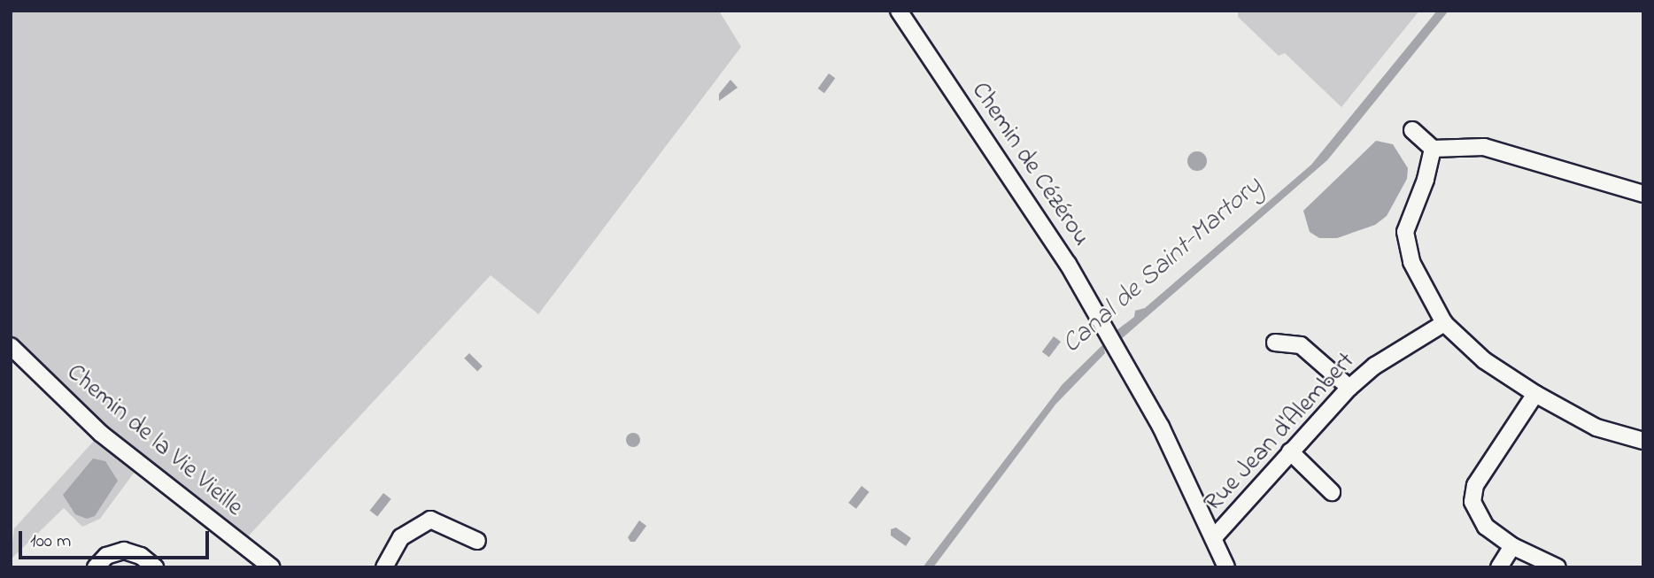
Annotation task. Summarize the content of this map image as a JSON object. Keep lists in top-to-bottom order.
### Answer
{
  "streets": {
    "street": ["Chemin de Cézérou", "Rue Jean d'Alembert", "Chemin de la Vie Vieille"]
  },
  "crossings": [
    ["Chemin de Cézérou", "Rue Jean d'Alembert"]
  ],
  "water": ["Canal de Saint-Martory"],
  "scale_bar": "100 m"
}
